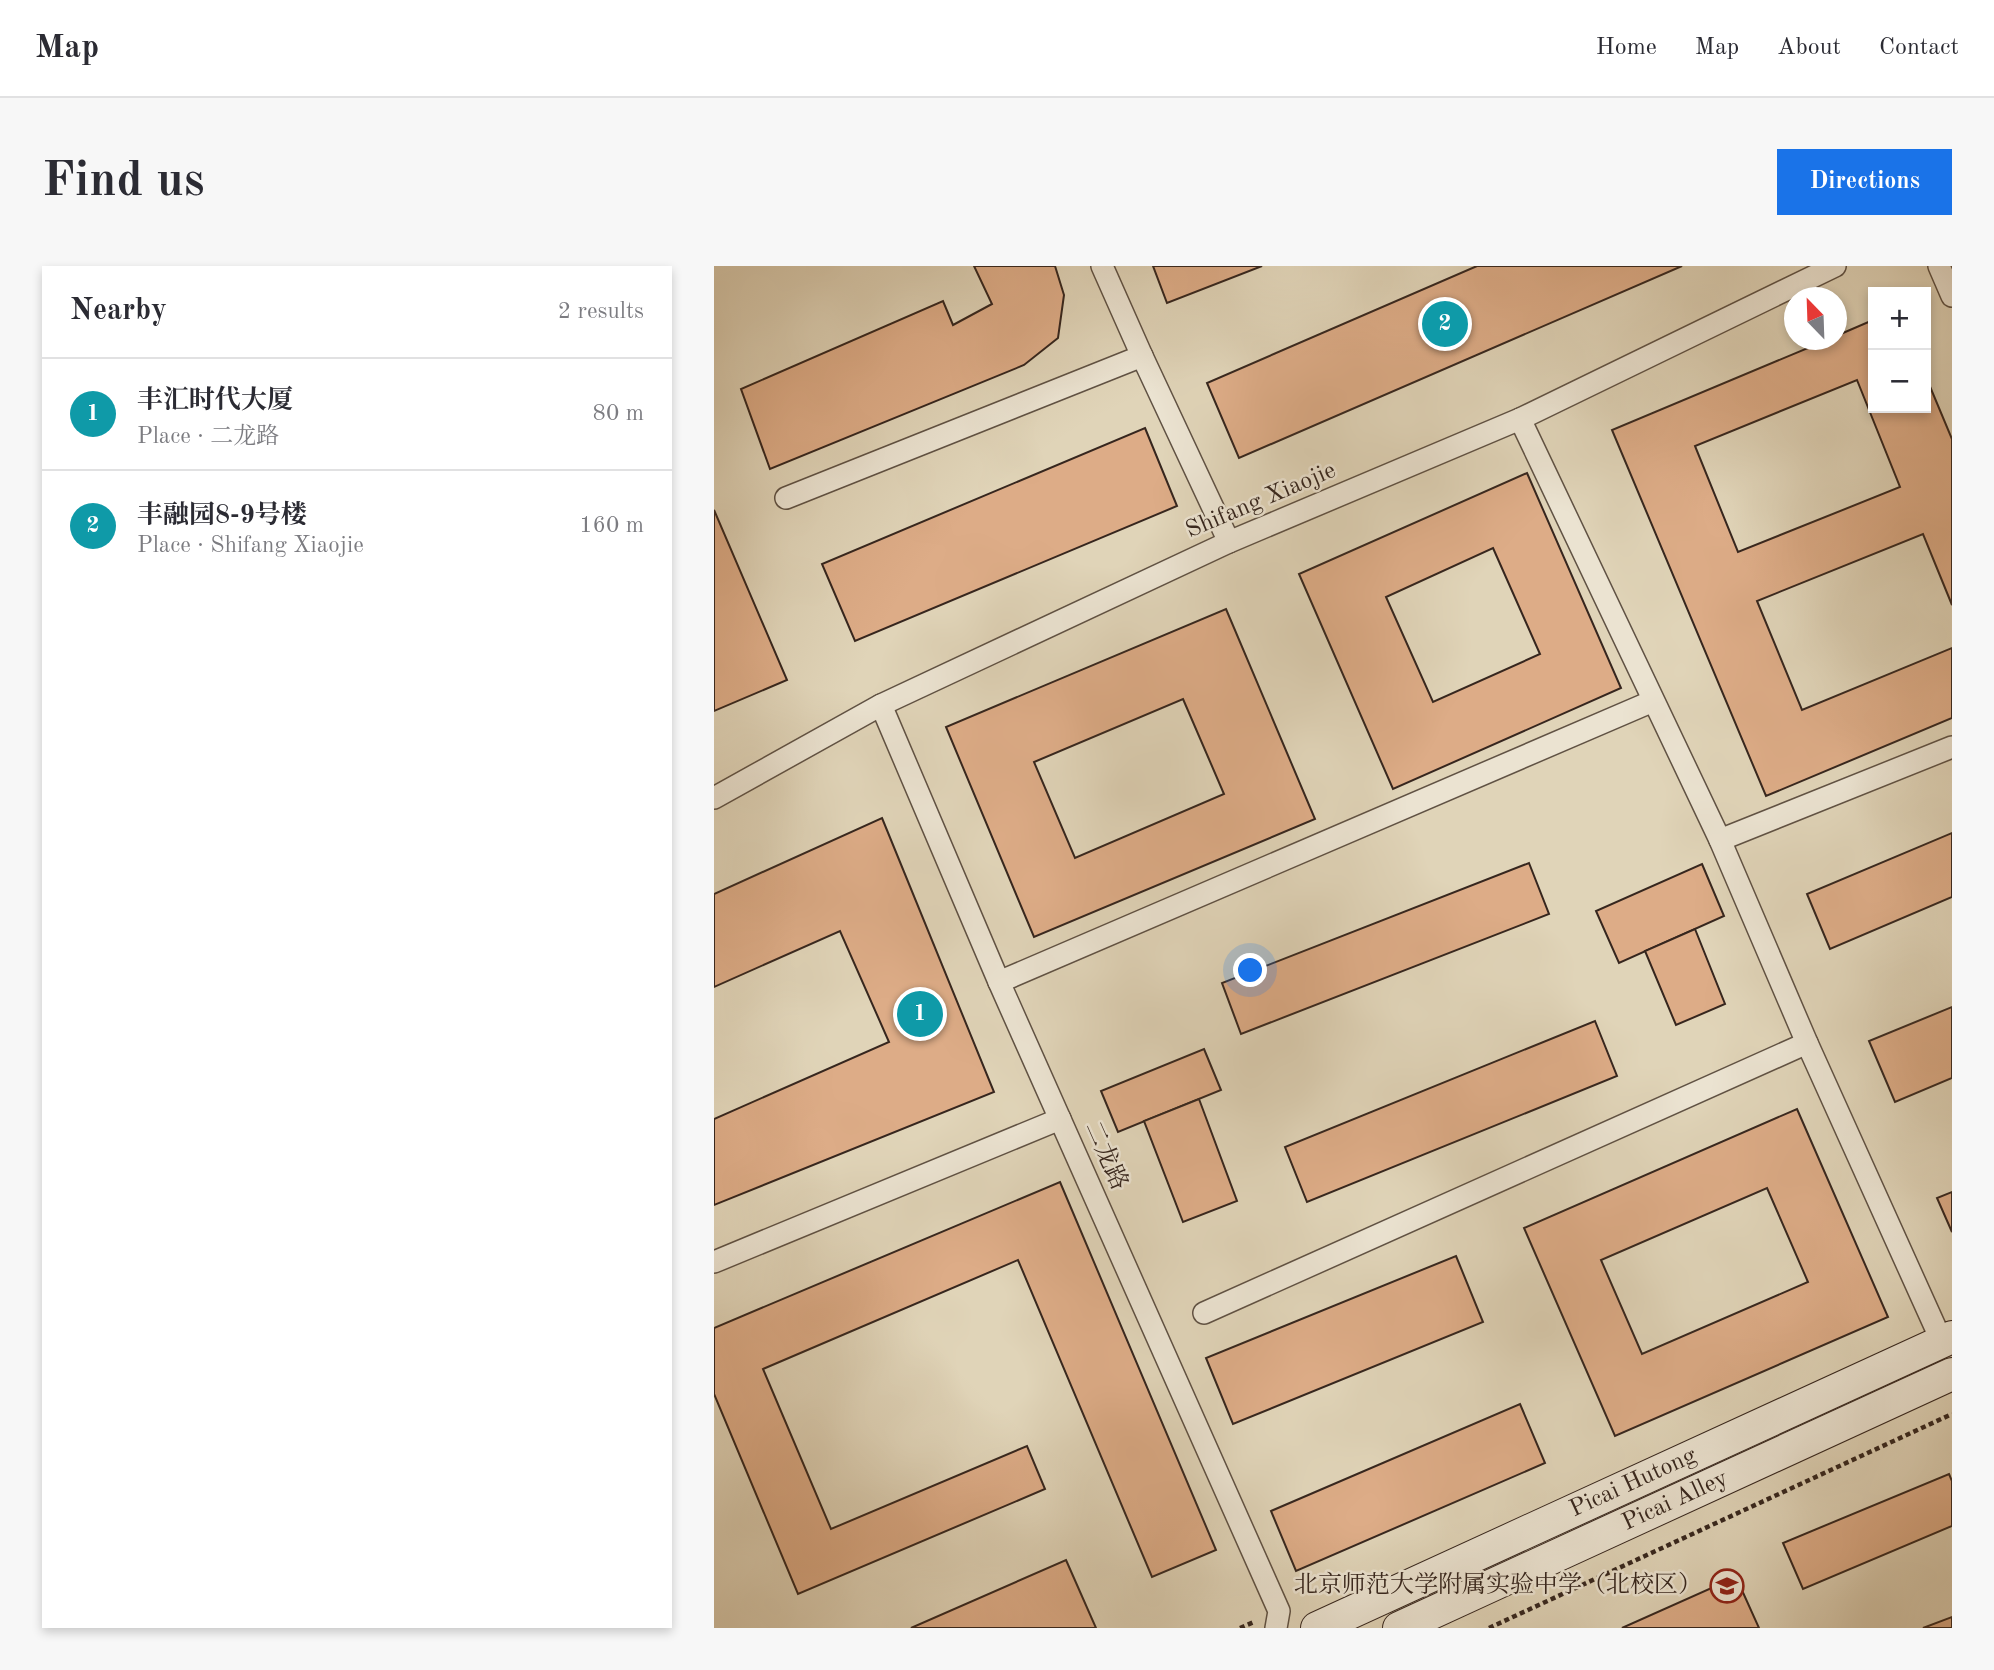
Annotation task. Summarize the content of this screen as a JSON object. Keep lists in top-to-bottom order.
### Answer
{
  "streets": {
    "main road": ["Picai Hutong", "Picai Alley"],
    "street": ["Shifang Xiaojie", "二龙路"]
  },
  "crossings": [
    ["Shifang Xiaojie", "二龙路"]
  ],
  "places": {
    "school or university": ["北京师范大学附属实验中学（北校区）"]
  },
  "north": "top left",
  "page": {
    "header": "Map",
    "nav": [
      "Home",
      "Map",
      "About",
      "Contact"
    ],
    "buttons": "Directions",
    "title": "Find us",
    "heading": ["Nearby", "2 results"],
    "map_buttons": ["+", "−"],
    "pins": ["2", "1"],
    "list": [
      {
        "mark": "1",
        "name": "丰汇时代大厦",
        "note": "Place · 二龙路",
        "value": "80 m"
      },
      {
        "mark": "2",
        "name": "丰融园8-9号楼",
        "note": "Place · Shifang Xiaojie",
        "value": "160 m"
      }
    ]
  }
}
